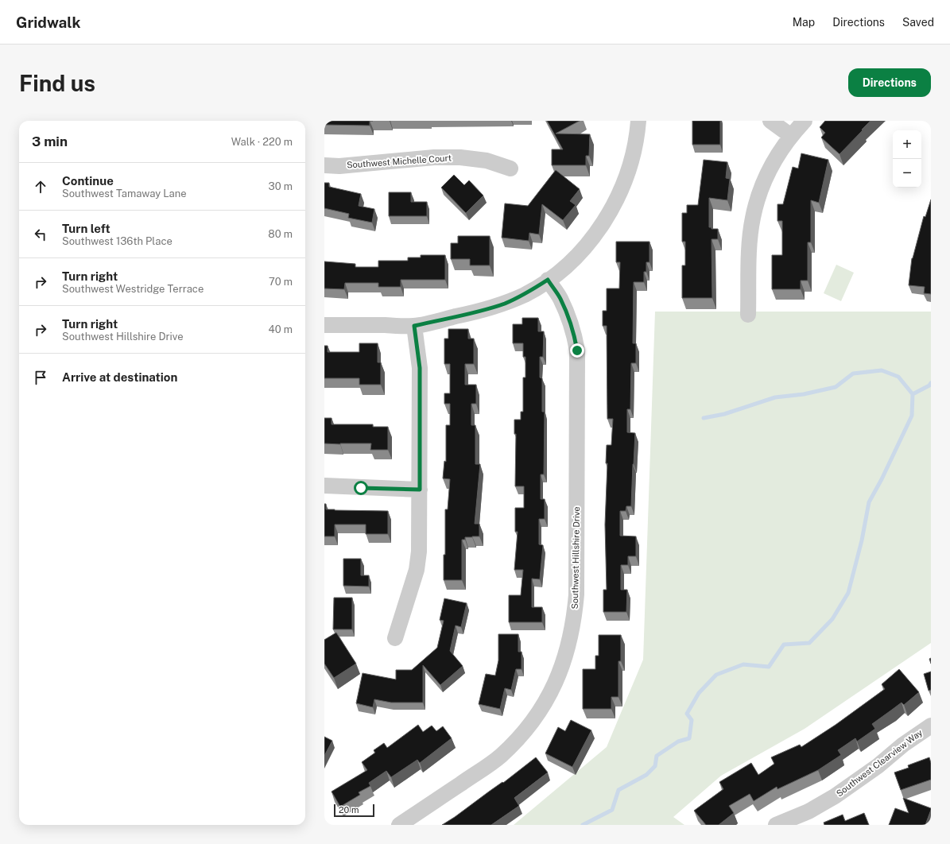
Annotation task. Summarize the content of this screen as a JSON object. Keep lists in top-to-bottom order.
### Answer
{
  "streets": {
    "street": ["Southwest Michelle Court", "Southwest Hillshire Drive", "Southwest Clearview Way"]
  },
  "scale_bar": "20 m",
  "page": {
    "header": "Gridwalk",
    "nav": ["Map", "Directions", "Saved"],
    "buttons": "Directions",
    "title": "Find us",
    "heading": ["3 min", "Walk · 220 m"],
    "map_buttons": ["+", "−"],
    "list": [
      ["Continue", "Southwest Tamaway Lane", "30 m"],
      ["Turn left", "Southwest 136th Place", "80 m"],
      ["Turn right", "Southwest Westridge Terrace", "70 m"],
      ["Turn right", "Southwest Hillshire Drive", "40 m"],
      "Arrive at destination"
    ],
    "scale": "20 m"
  }
}
